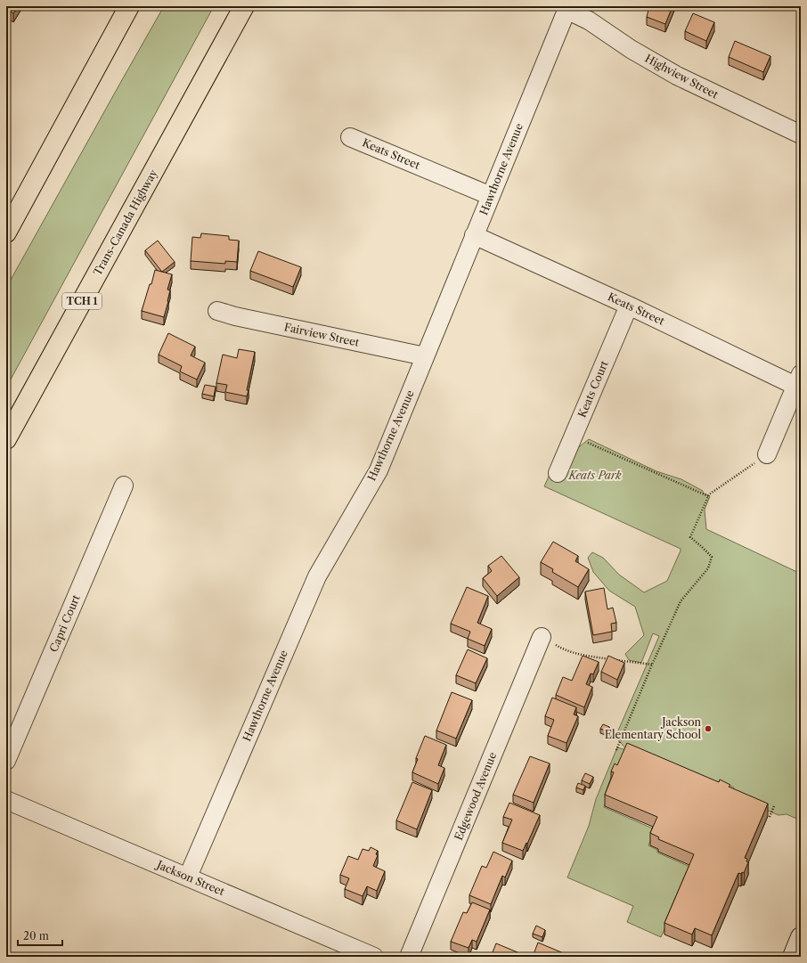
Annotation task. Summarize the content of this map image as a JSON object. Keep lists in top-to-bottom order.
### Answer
{
  "streets": {
    "highway": ["Trans-Canada Highway", "TCH 1"],
    "street": [
      "Highview Street",
      "Keats Street",
      "Hawthorne Avenue",
      "Fairview Street",
      "Keats Court",
      "Capri Court",
      "Edgewood Avenue",
      "Jackson Street"
    ]
  },
  "crossings": [
    ["Highview Street", "Hawthorne Avenue"],
    ["Keats Street", "Hawthorne Avenue"],
    ["Keats Street", "Keats Court"],
    ["Hawthorne Avenue", "Fairview Street"],
    ["Hawthorne Avenue", "Jackson Street"]
  ],
  "parks": ["Keats Park"],
  "places": ["Jackson Elementary School"],
  "scale_bar": "20 m"
}
